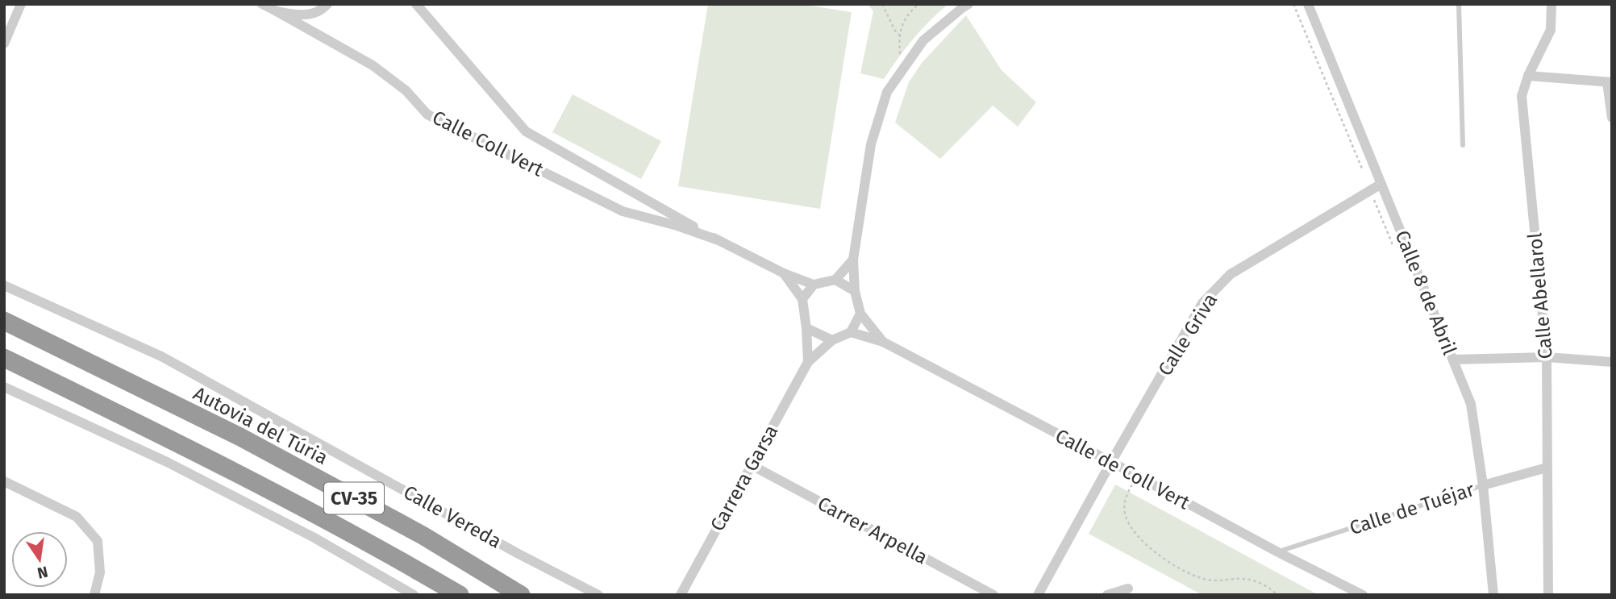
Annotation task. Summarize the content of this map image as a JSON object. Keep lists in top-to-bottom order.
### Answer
{
  "streets": {
    "highway": ["Autovia del Túria", "CV-35"],
    "street": [
      "Calle Coll Vert",
      "Calle 8 de Abril",
      "Calle Abellarol",
      "Calle Griva",
      "Calle de Coll Vert",
      "Carrera Garsa",
      "Calle de Tuéjar",
      "Calle Vereda",
      "Carrer Arpella"
    ]
  },
  "crossings": [
    ["Calle Coll Vert", "Calle de Coll Vert"],
    ["Calle Coll Vert", "Carrera Garsa"],
    ["Calle 8 de Abril", "Calle Griva"],
    ["Calle 8 de Abril", "Calle de Tuéjar"],
    ["Calle Abellarol", "Calle de Tuéjar"],
    ["Calle Griva", "Calle de Coll Vert"],
    ["Calle de Coll Vert", "Carrera Garsa"],
    ["Calle de Coll Vert", "Calle de Tuéjar"],
    ["Carrera Garsa", "Carrer Arpella"]
  ],
  "north": "bottom"
}
